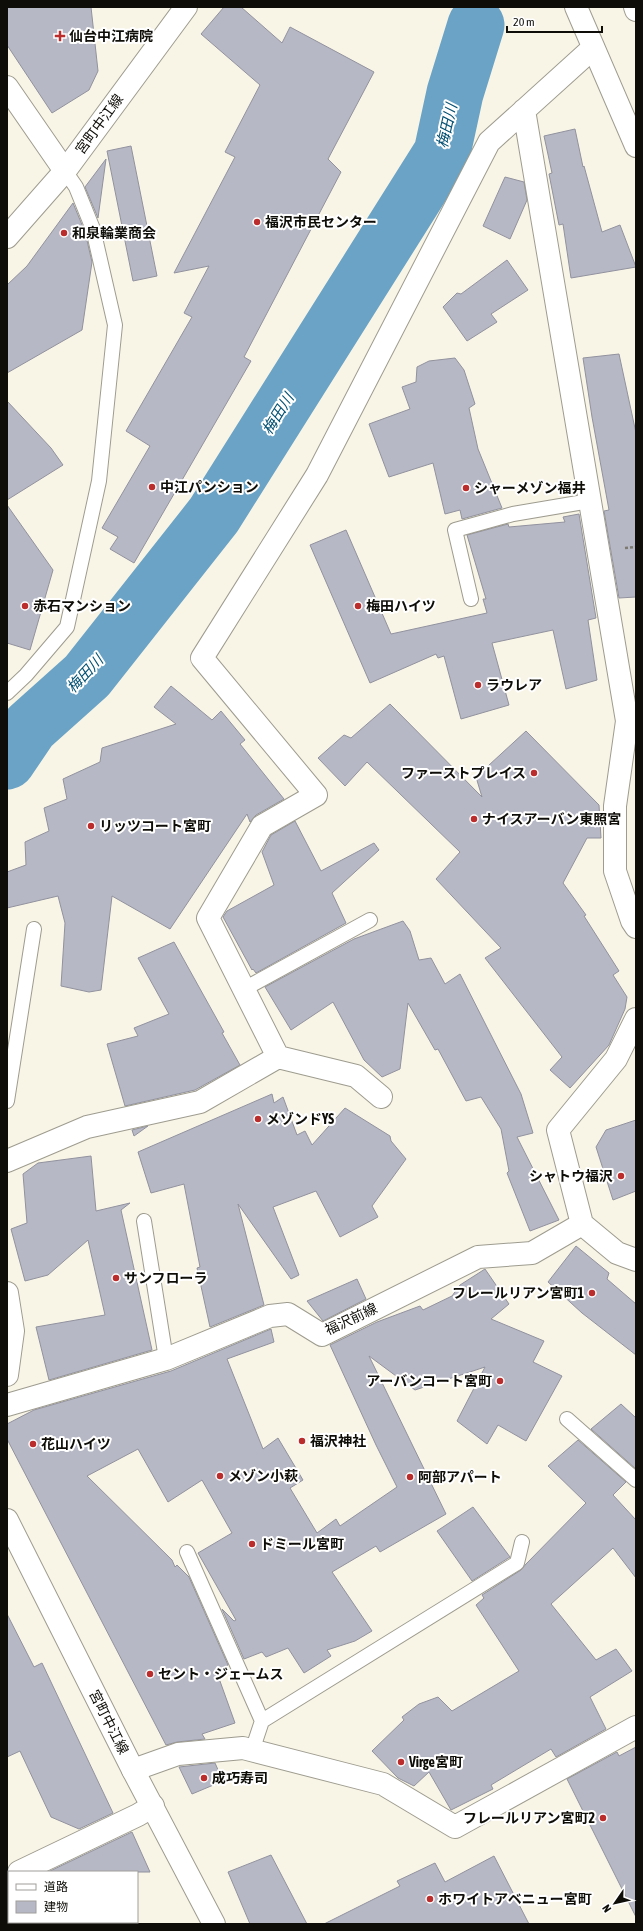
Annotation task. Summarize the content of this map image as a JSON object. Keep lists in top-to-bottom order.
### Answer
{
  "streets": {
    "street": ["宮町中江線", "福沢前線"]
  },
  "water": ["梅田川"],
  "places": {
    "health": ["仙台中江病院"],
    "other": [
      "福沢市民センター",
      "和泉輪業商会",
      "中江パンション",
      "シャーメゾン福井",
      "赤石マンション",
      "梅田ハイツ",
      "ラウレア",
      "ファーストプレイス",
      "ナイスアーバン東照宮",
      "リッツコート宮町",
      "メゾンドYS",
      "シャトウ福沢",
      "サンフローラ",
      "フレールリアン宮町1",
      "アーバンコート宮町",
      "福沢神社",
      "花山ハイツ",
      "メゾン小萩",
      "阿部アパート",
      "ドミール宮町",
      "セント・ジェームス",
      "Virge宮町",
      "成巧寿司",
      "フレールリアン宮町2",
      "ホワイトアベニュー宮町"
    ]
  },
  "legend": ["道路", "建物"],
  "scale_bar": "20 m",
  "north": "bottom left"
}
